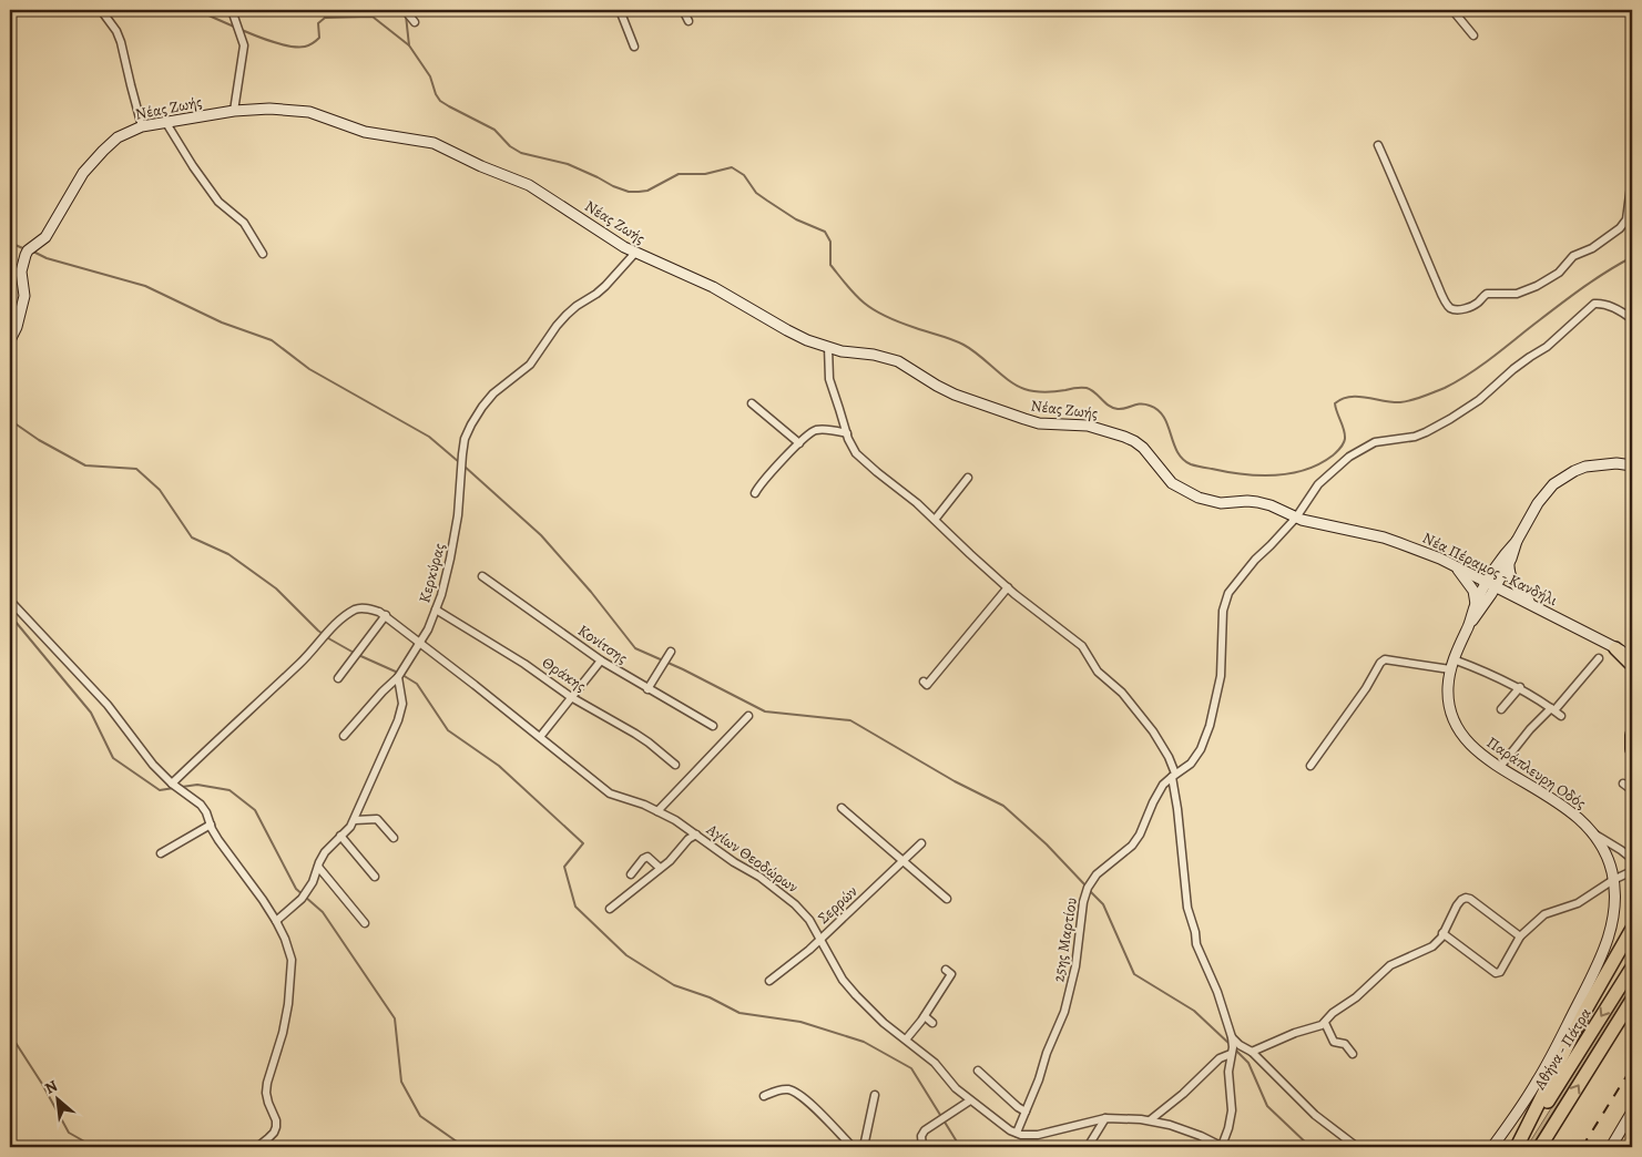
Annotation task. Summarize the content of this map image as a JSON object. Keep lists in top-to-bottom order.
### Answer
{
  "streets": {
    "highway": ["Αθήνα - Πάτρα"],
    "street": [
      "Νέας Ζωής",
      "Νέα Πέραμος - Κανδήλι",
      "Κερκύρας",
      "Κονίτσης",
      "Θράκης",
      "Παράπλευρη Οδός",
      "Αγίων Θεοδώρων",
      "Σερρών",
      "25ης Μαρτίου"
    ]
  },
  "crossings": [
    ["Νέας Ζωής", "Νέα Πέραμος - Κανδήλι"],
    ["Νέας Ζωής", "Κερκύρας"],
    ["Νέας Ζωής", "25ης Μαρτίου"],
    ["Νέα Πέραμος - Κανδήλι", "Παράπλευρη Οδός"],
    ["Νέα Πέραμος - Κανδήλι", "25ης Μαρτίου"],
    ["Κερκύρας", "Θράκης"],
    ["Κερκύρας", "Αγίων Θεοδώρων"],
    ["Αγίων Θεοδώρων", "Σερρών"],
    ["Αγίων Θεοδώρων", "25ης Μαρτίου"]
  ],
  "north": "top left"
}
